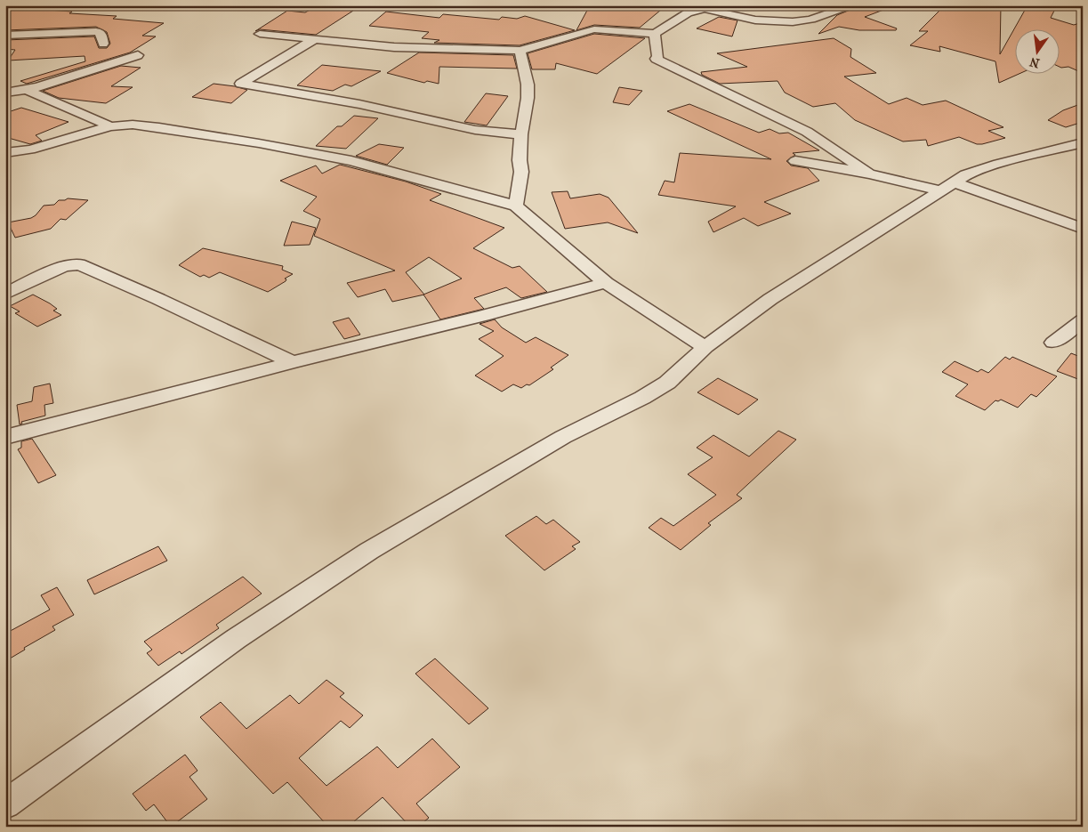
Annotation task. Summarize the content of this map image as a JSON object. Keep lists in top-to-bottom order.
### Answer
{
  "north": "bottom"
}
